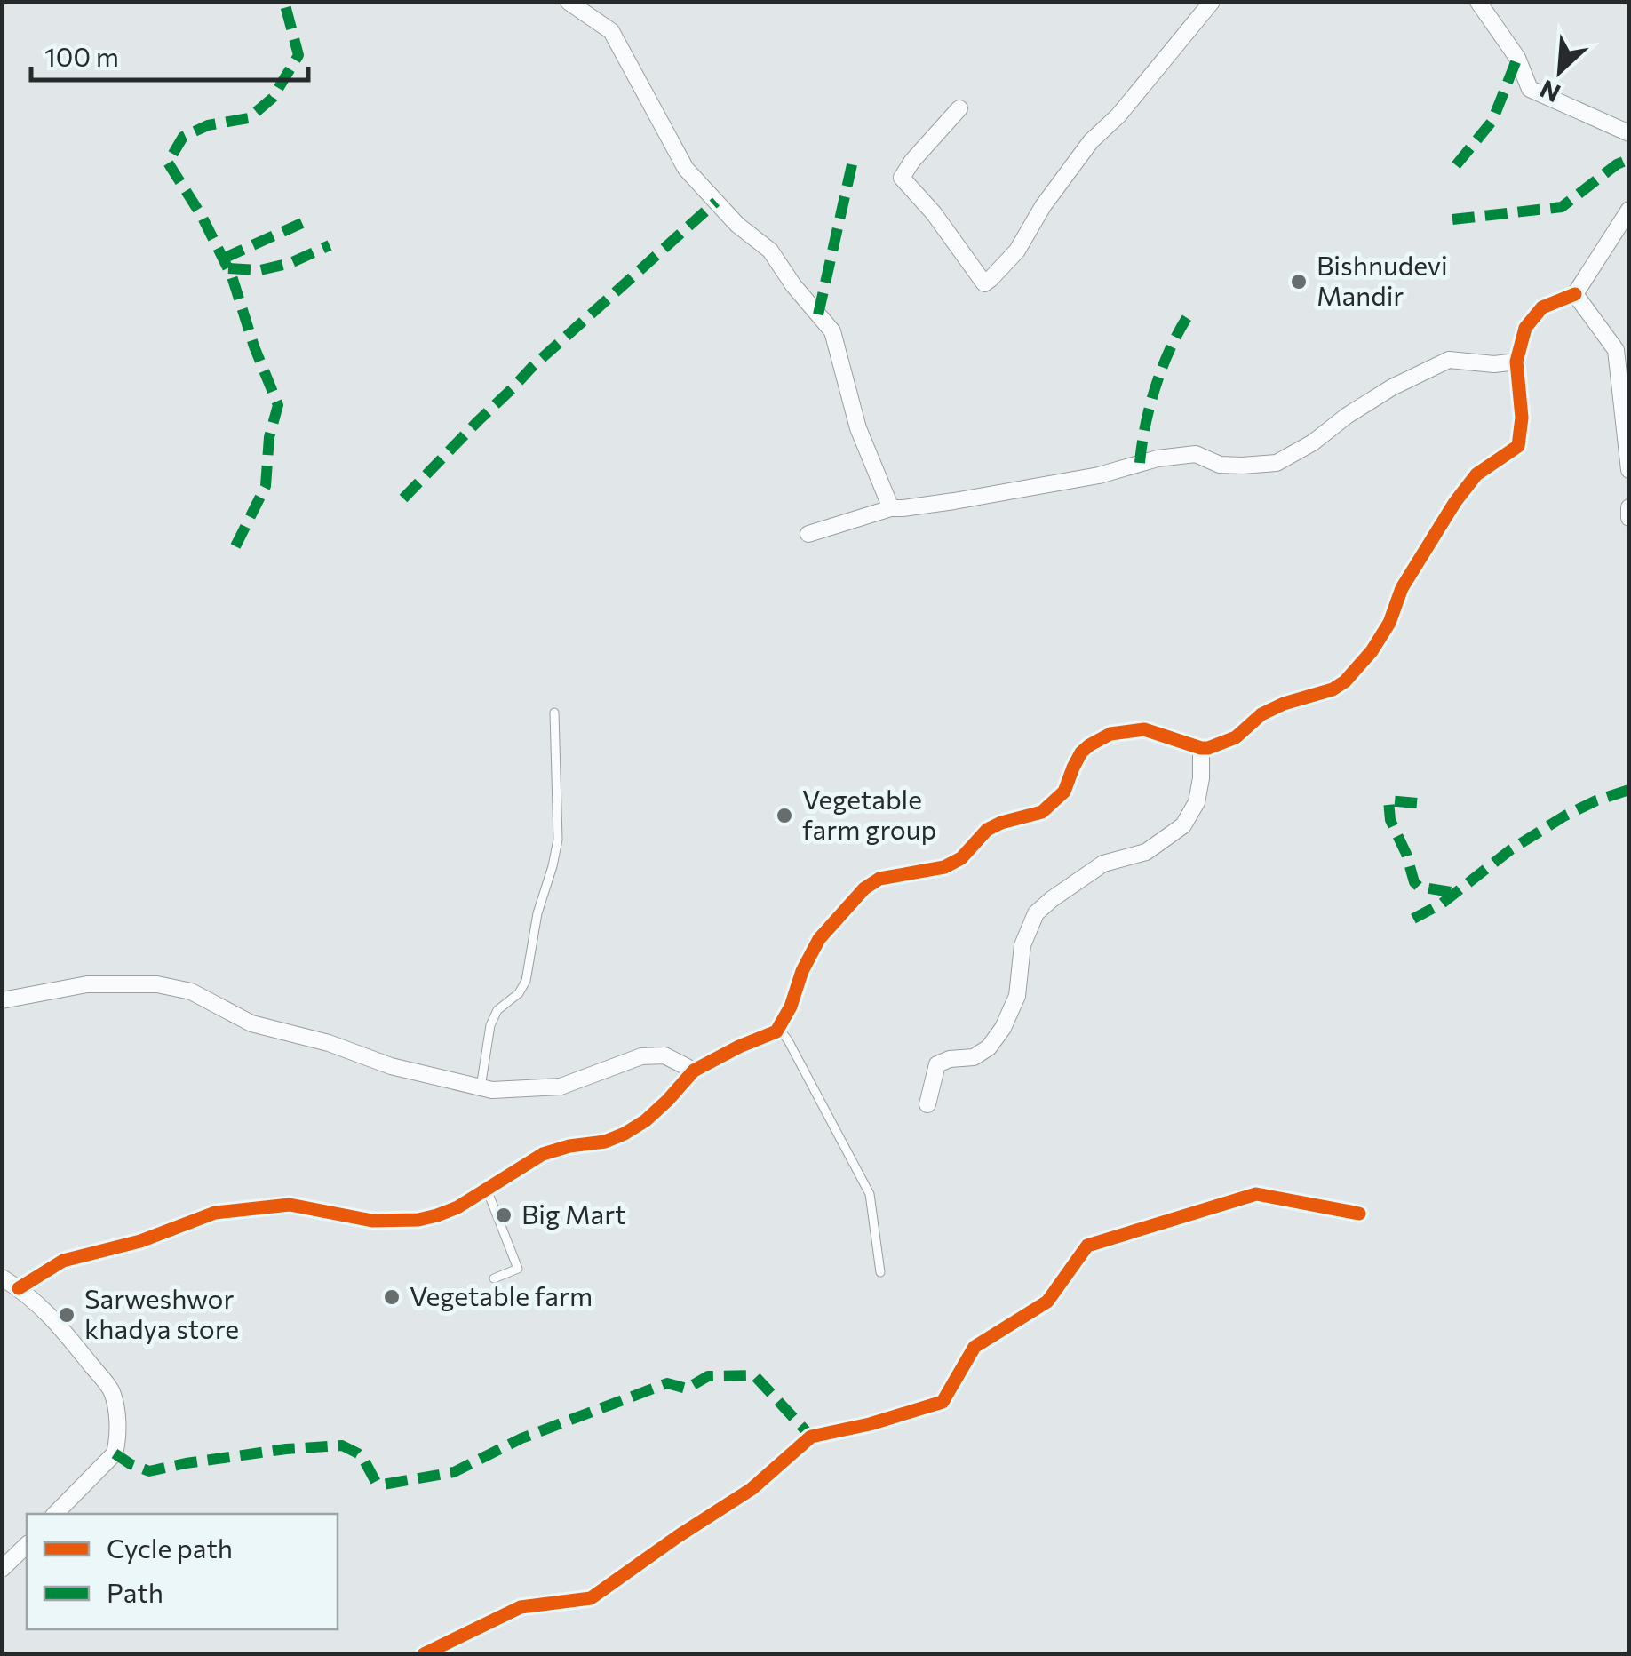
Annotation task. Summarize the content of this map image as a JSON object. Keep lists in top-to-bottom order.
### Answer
{
  "places": [
    "Bishnudevi Mandir",
    "Vegetable farm group",
    "Big Mart",
    "Vegetable farm",
    "Sarweshwor khadya store"
  ],
  "legend": ["Cycle path", "Path"],
  "scale_bar": "100 m",
  "north": "bottom left"
}
